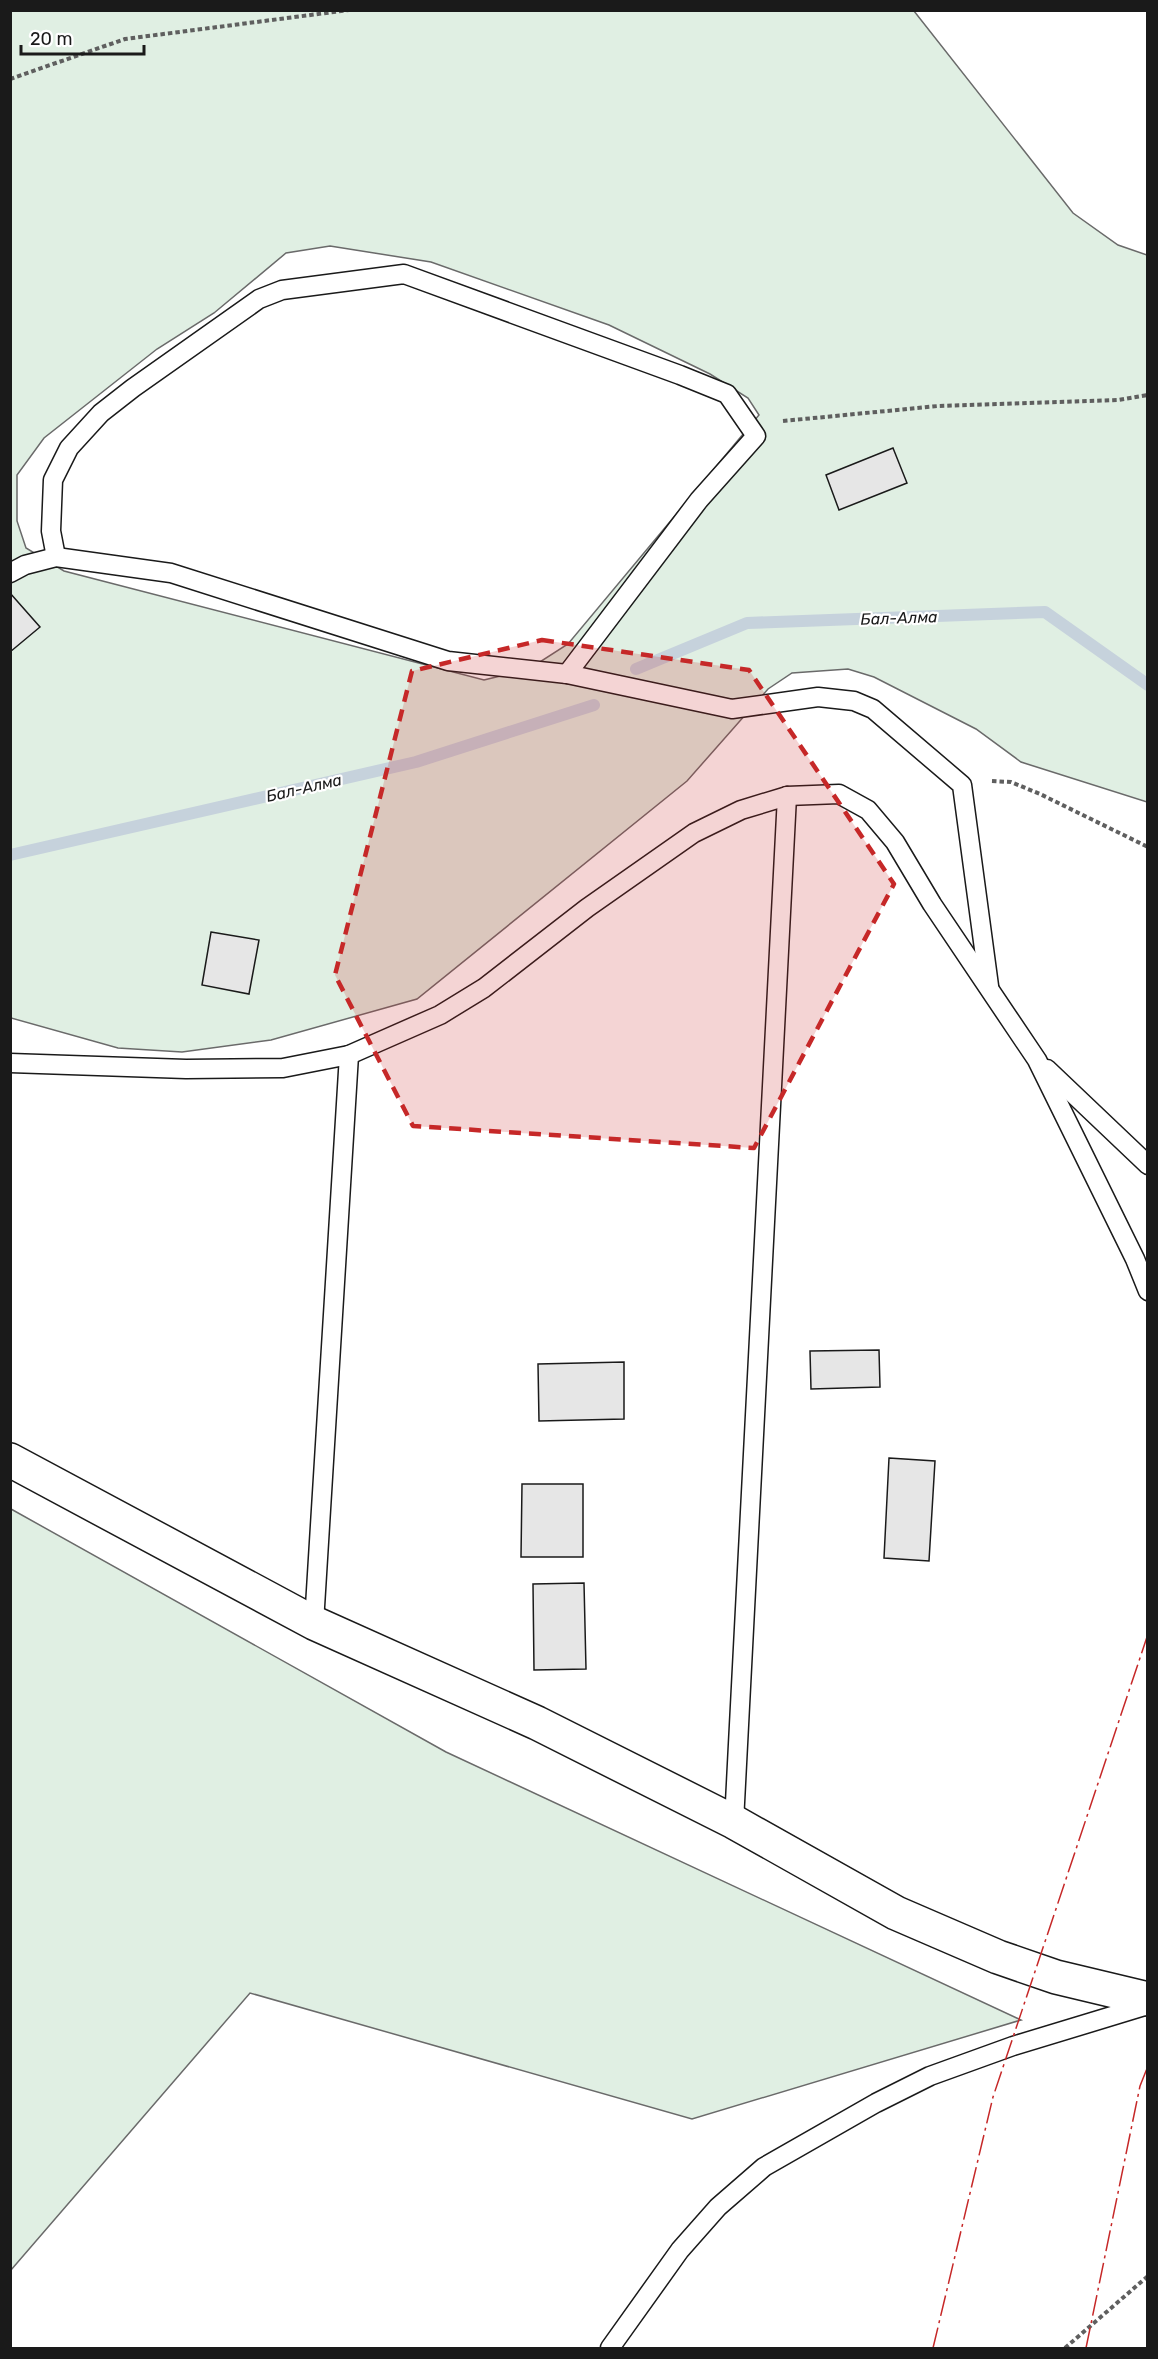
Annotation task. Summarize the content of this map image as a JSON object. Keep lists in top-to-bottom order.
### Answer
{
  "water": ["Бал-Алма"],
  "scale_bar": "20 m"
}
